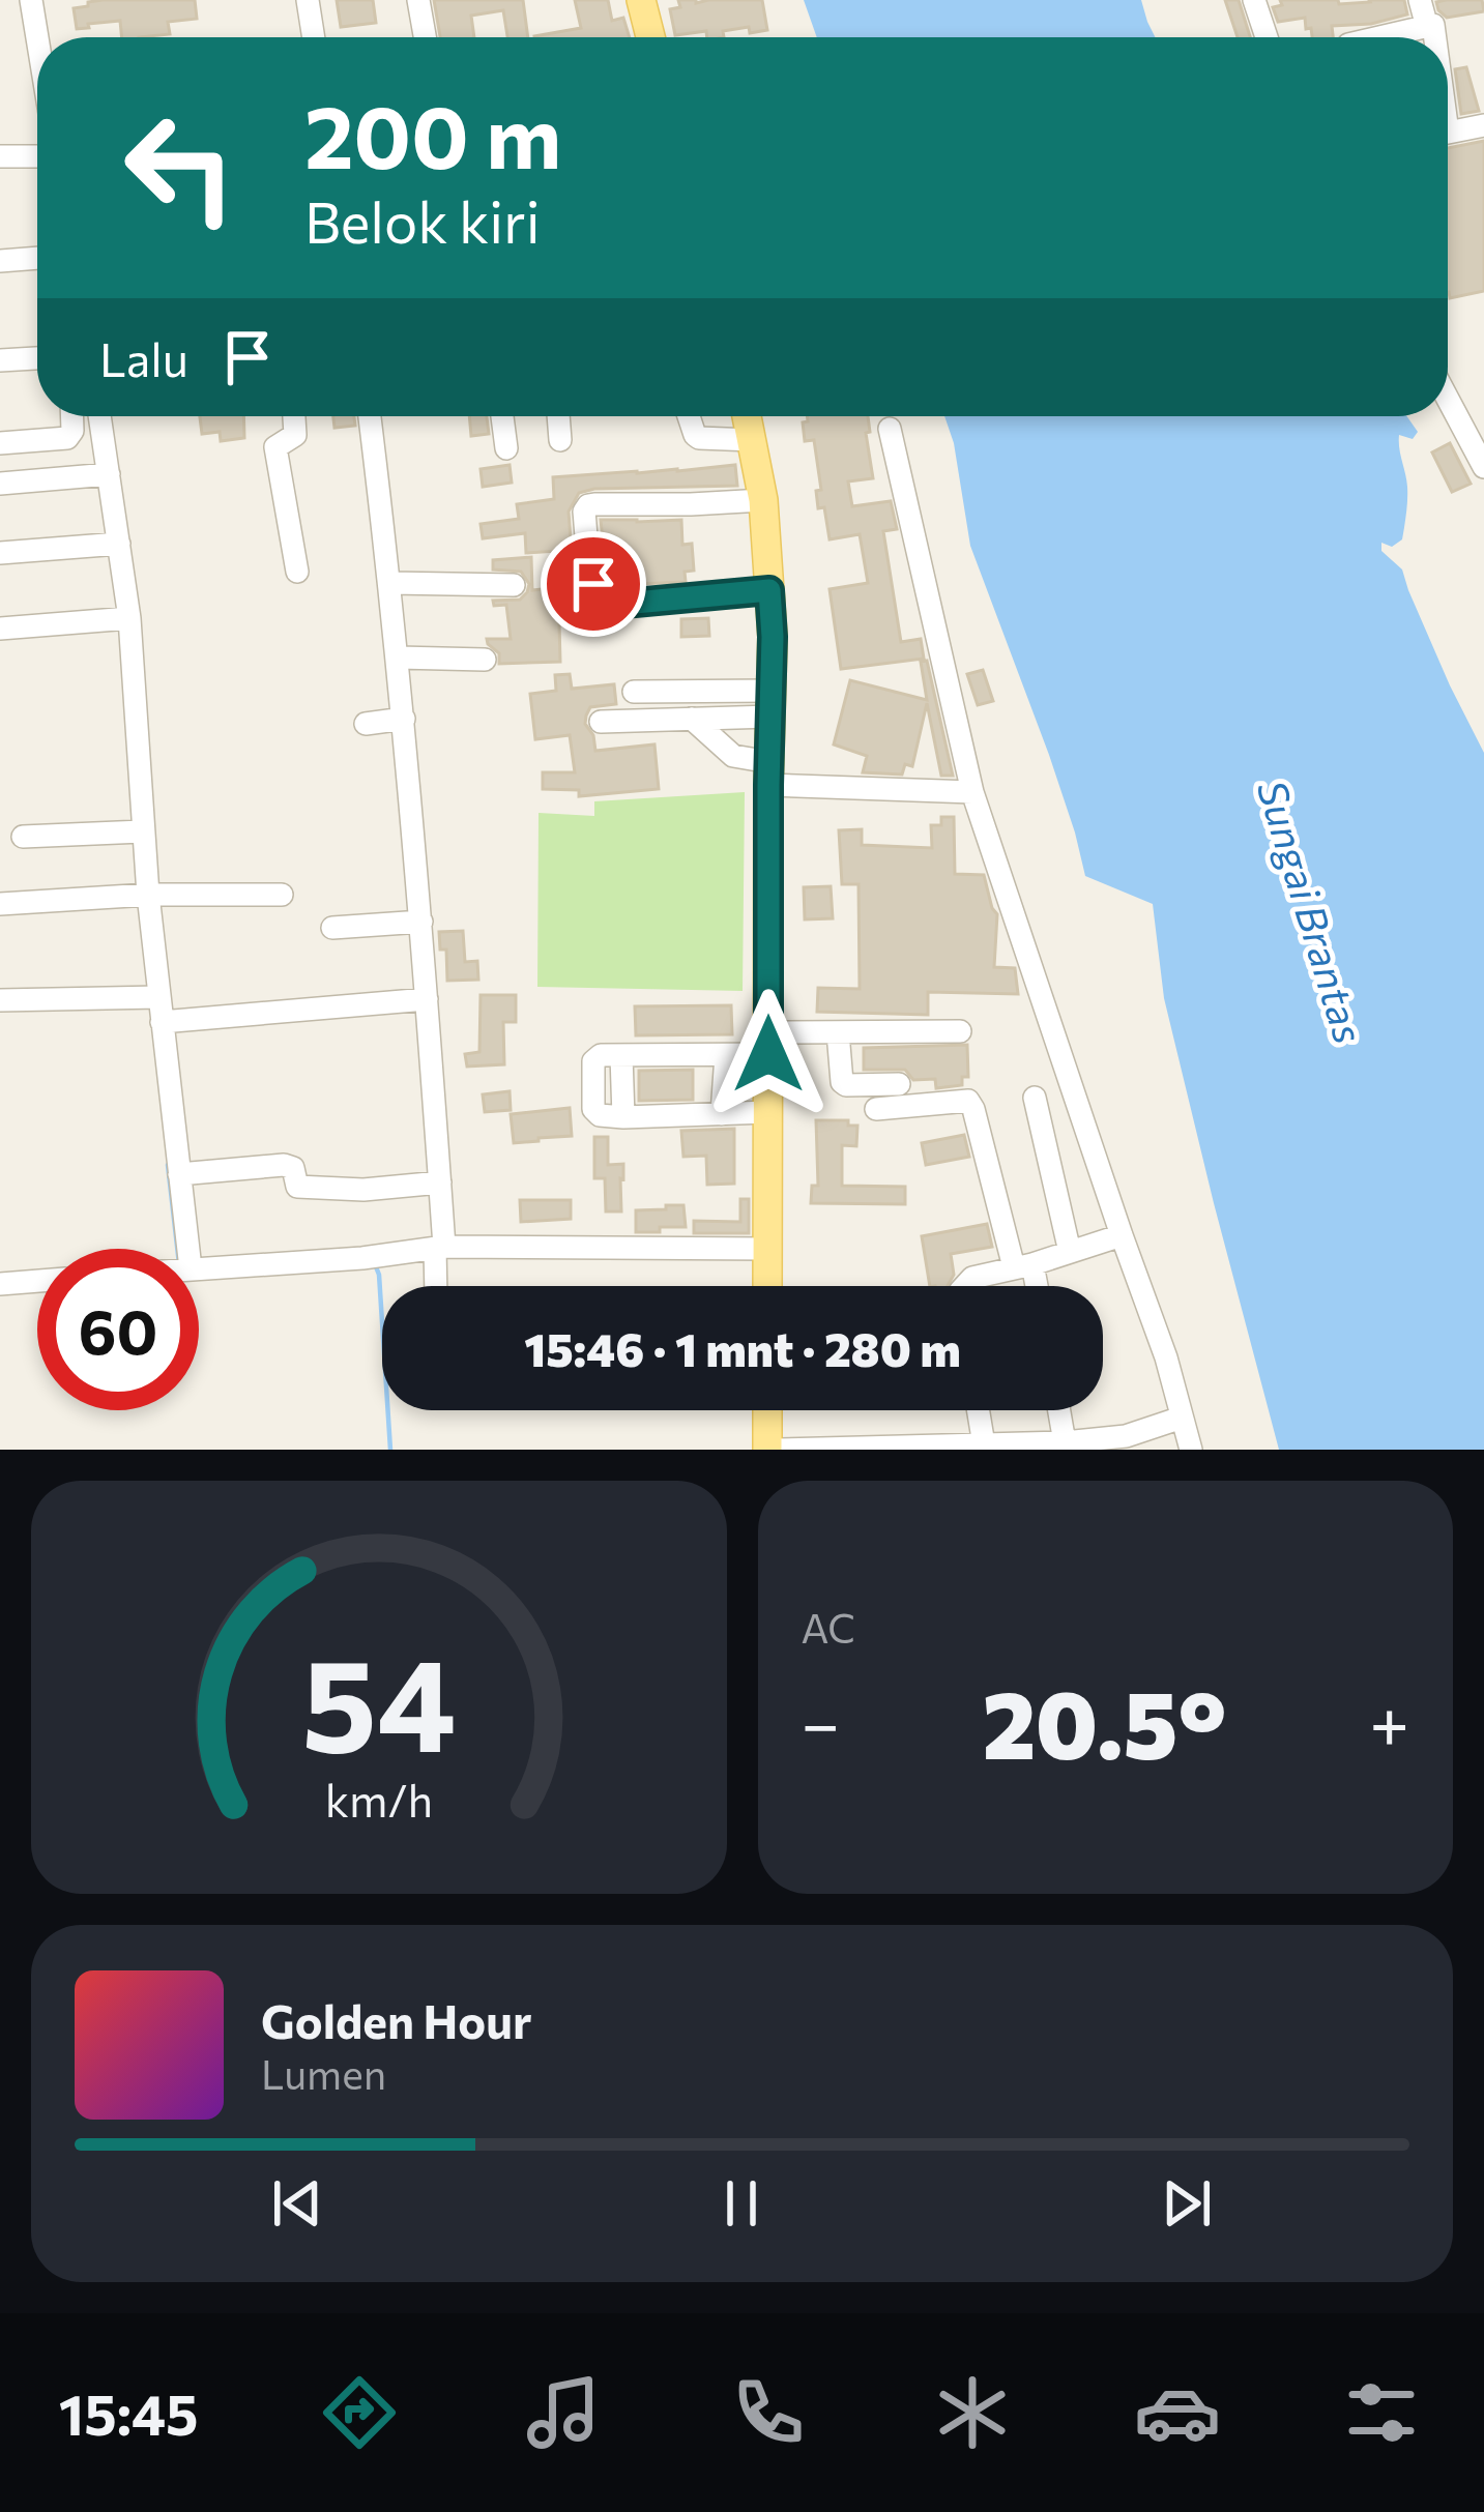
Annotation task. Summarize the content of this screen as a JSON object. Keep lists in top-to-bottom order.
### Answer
{
  "water": ["Sungai Brantas"],
  "page": {
    "turn": ["200 m", "Belok kiri"],
    "then": "Lalu",
    "limit": "60",
    "trip": "15:46 · 1 mnt · 280 m",
    "tile": "AC",
    "heat": ["−", "20.5°", "+"],
    "song": ["Golden Hour", "Lumen"],
    "tabs": "15:45",
    "gauge": ["54", "km/h"]
  }
}
